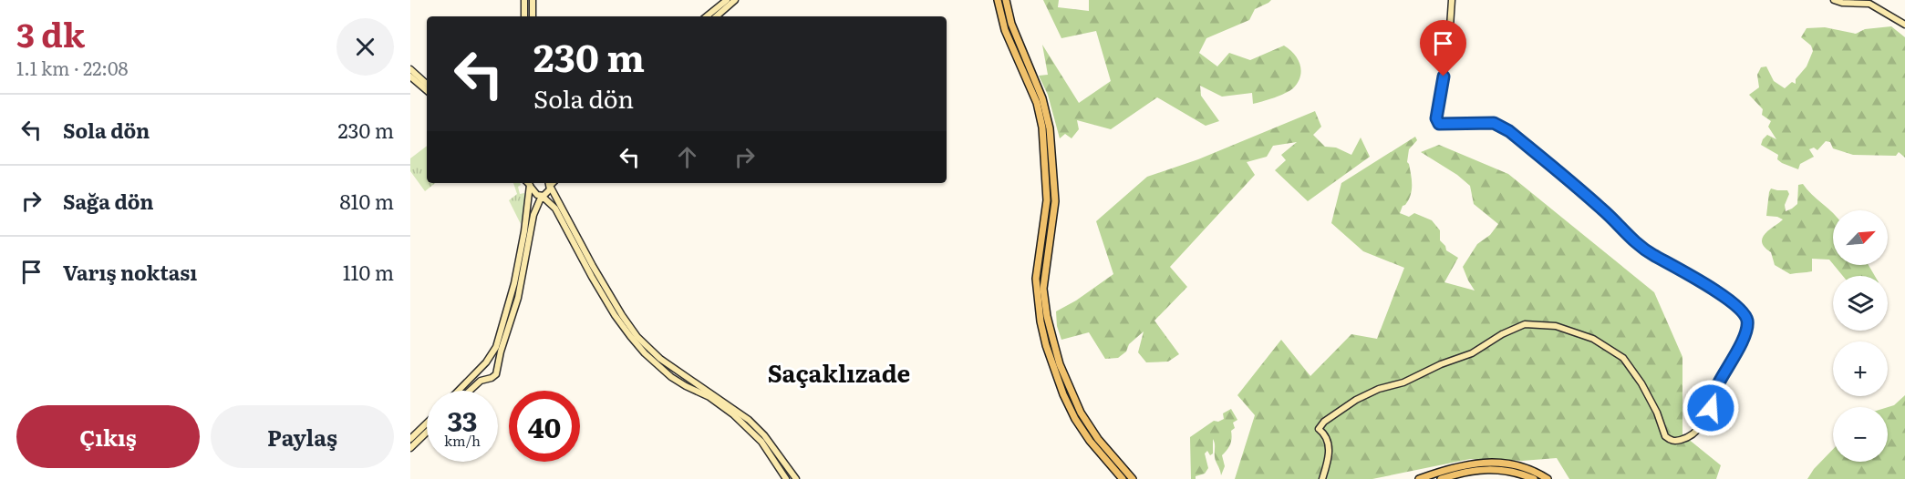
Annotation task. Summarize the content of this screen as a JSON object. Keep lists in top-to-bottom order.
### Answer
{
  "districts": ["Saçaklızade"],
  "north": "top right",
  "page": {
    "heading": ["3 dk", "1.1 km · 22:08"],
    "turn": ["230 m", "Sola dön"],
    "list": [
      {
        "name": "Sola dön",
        "value": "230 m"
      },
      {
        "name": "Sağa dön",
        "value": "810 m"
      },
      {
        "name": "Varış noktası",
        "value": "110 m"
      }
    ],
    "map_buttons": ["+", "−"],
    "speed": "33 km/h",
    "limit": "40",
    "buttons": ["Çıkış", "Paylaş"]
  }
}
